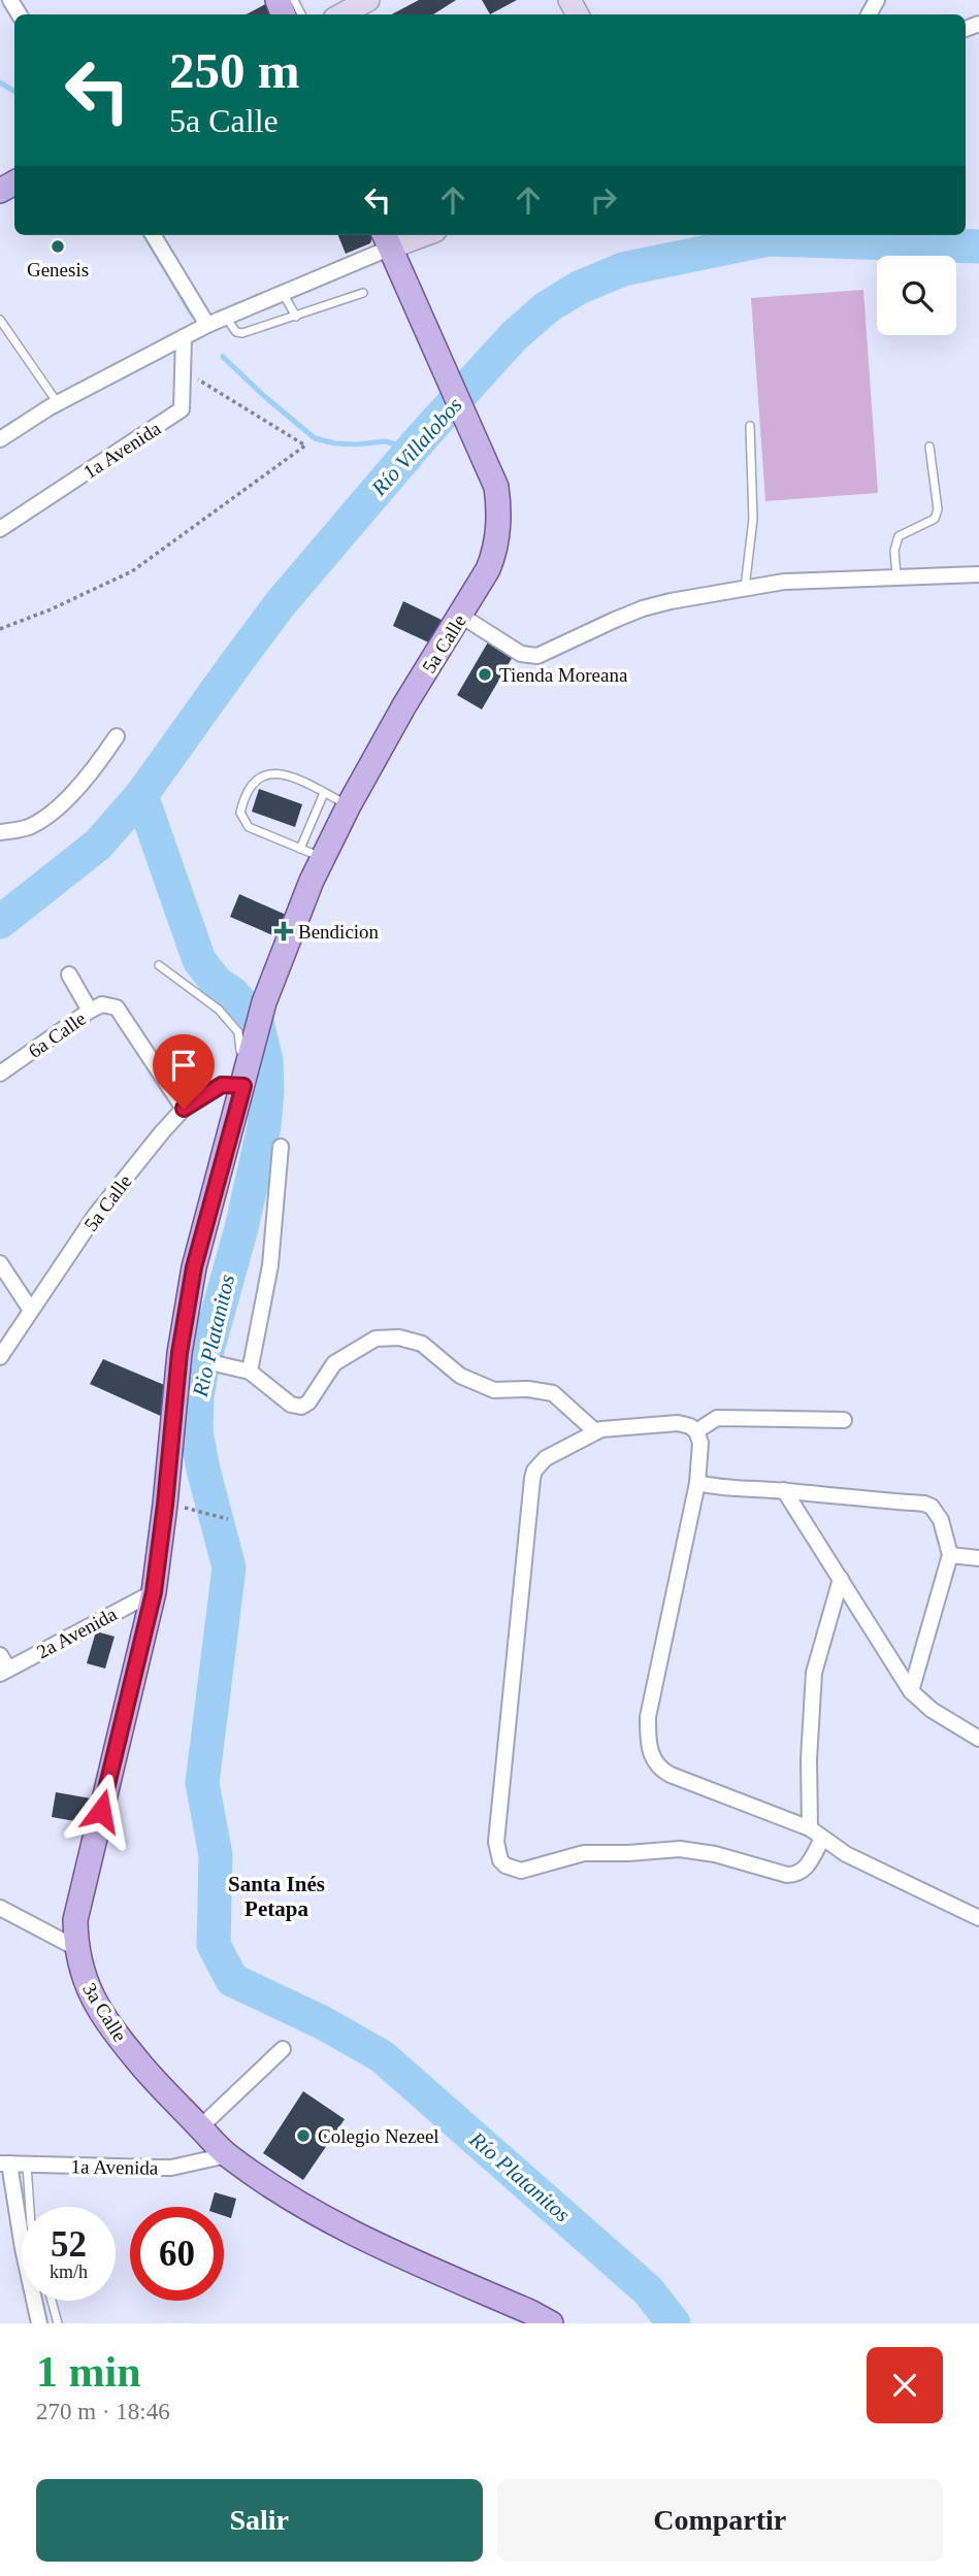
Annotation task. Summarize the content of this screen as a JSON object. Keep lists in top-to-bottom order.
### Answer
{
  "streets": {
    "main road": ["5a Calle", "3a Calle"],
    "street": ["1a Avenida", "6a Calle", "2a Avenida"]
  },
  "crossings": [
    ["1a Avenida", "3a Calle"],
    ["5a Calle", "6a Calle"],
    ["5a Calle", "3a Calle"],
    ["2a Avenida", "3a Calle"]
  ],
  "districts": ["Santa Inés Petapa"],
  "water": ["Río Villalobos", "Rio Platanitos", "Río Platanitos"],
  "places": {
    "other": ["Genesis", "Tienda Moreana", "Colegio Nezeel"],
    "health": ["Bendicion"]
  },
  "page": {
    "turn": ["250 m", "5a Calle"],
    "speed": "52 km/h",
    "limit": "60",
    "heading": ["1 min", "270 m · 18:46"],
    "buttons": ["Salir", "Compartir"]
  }
}
